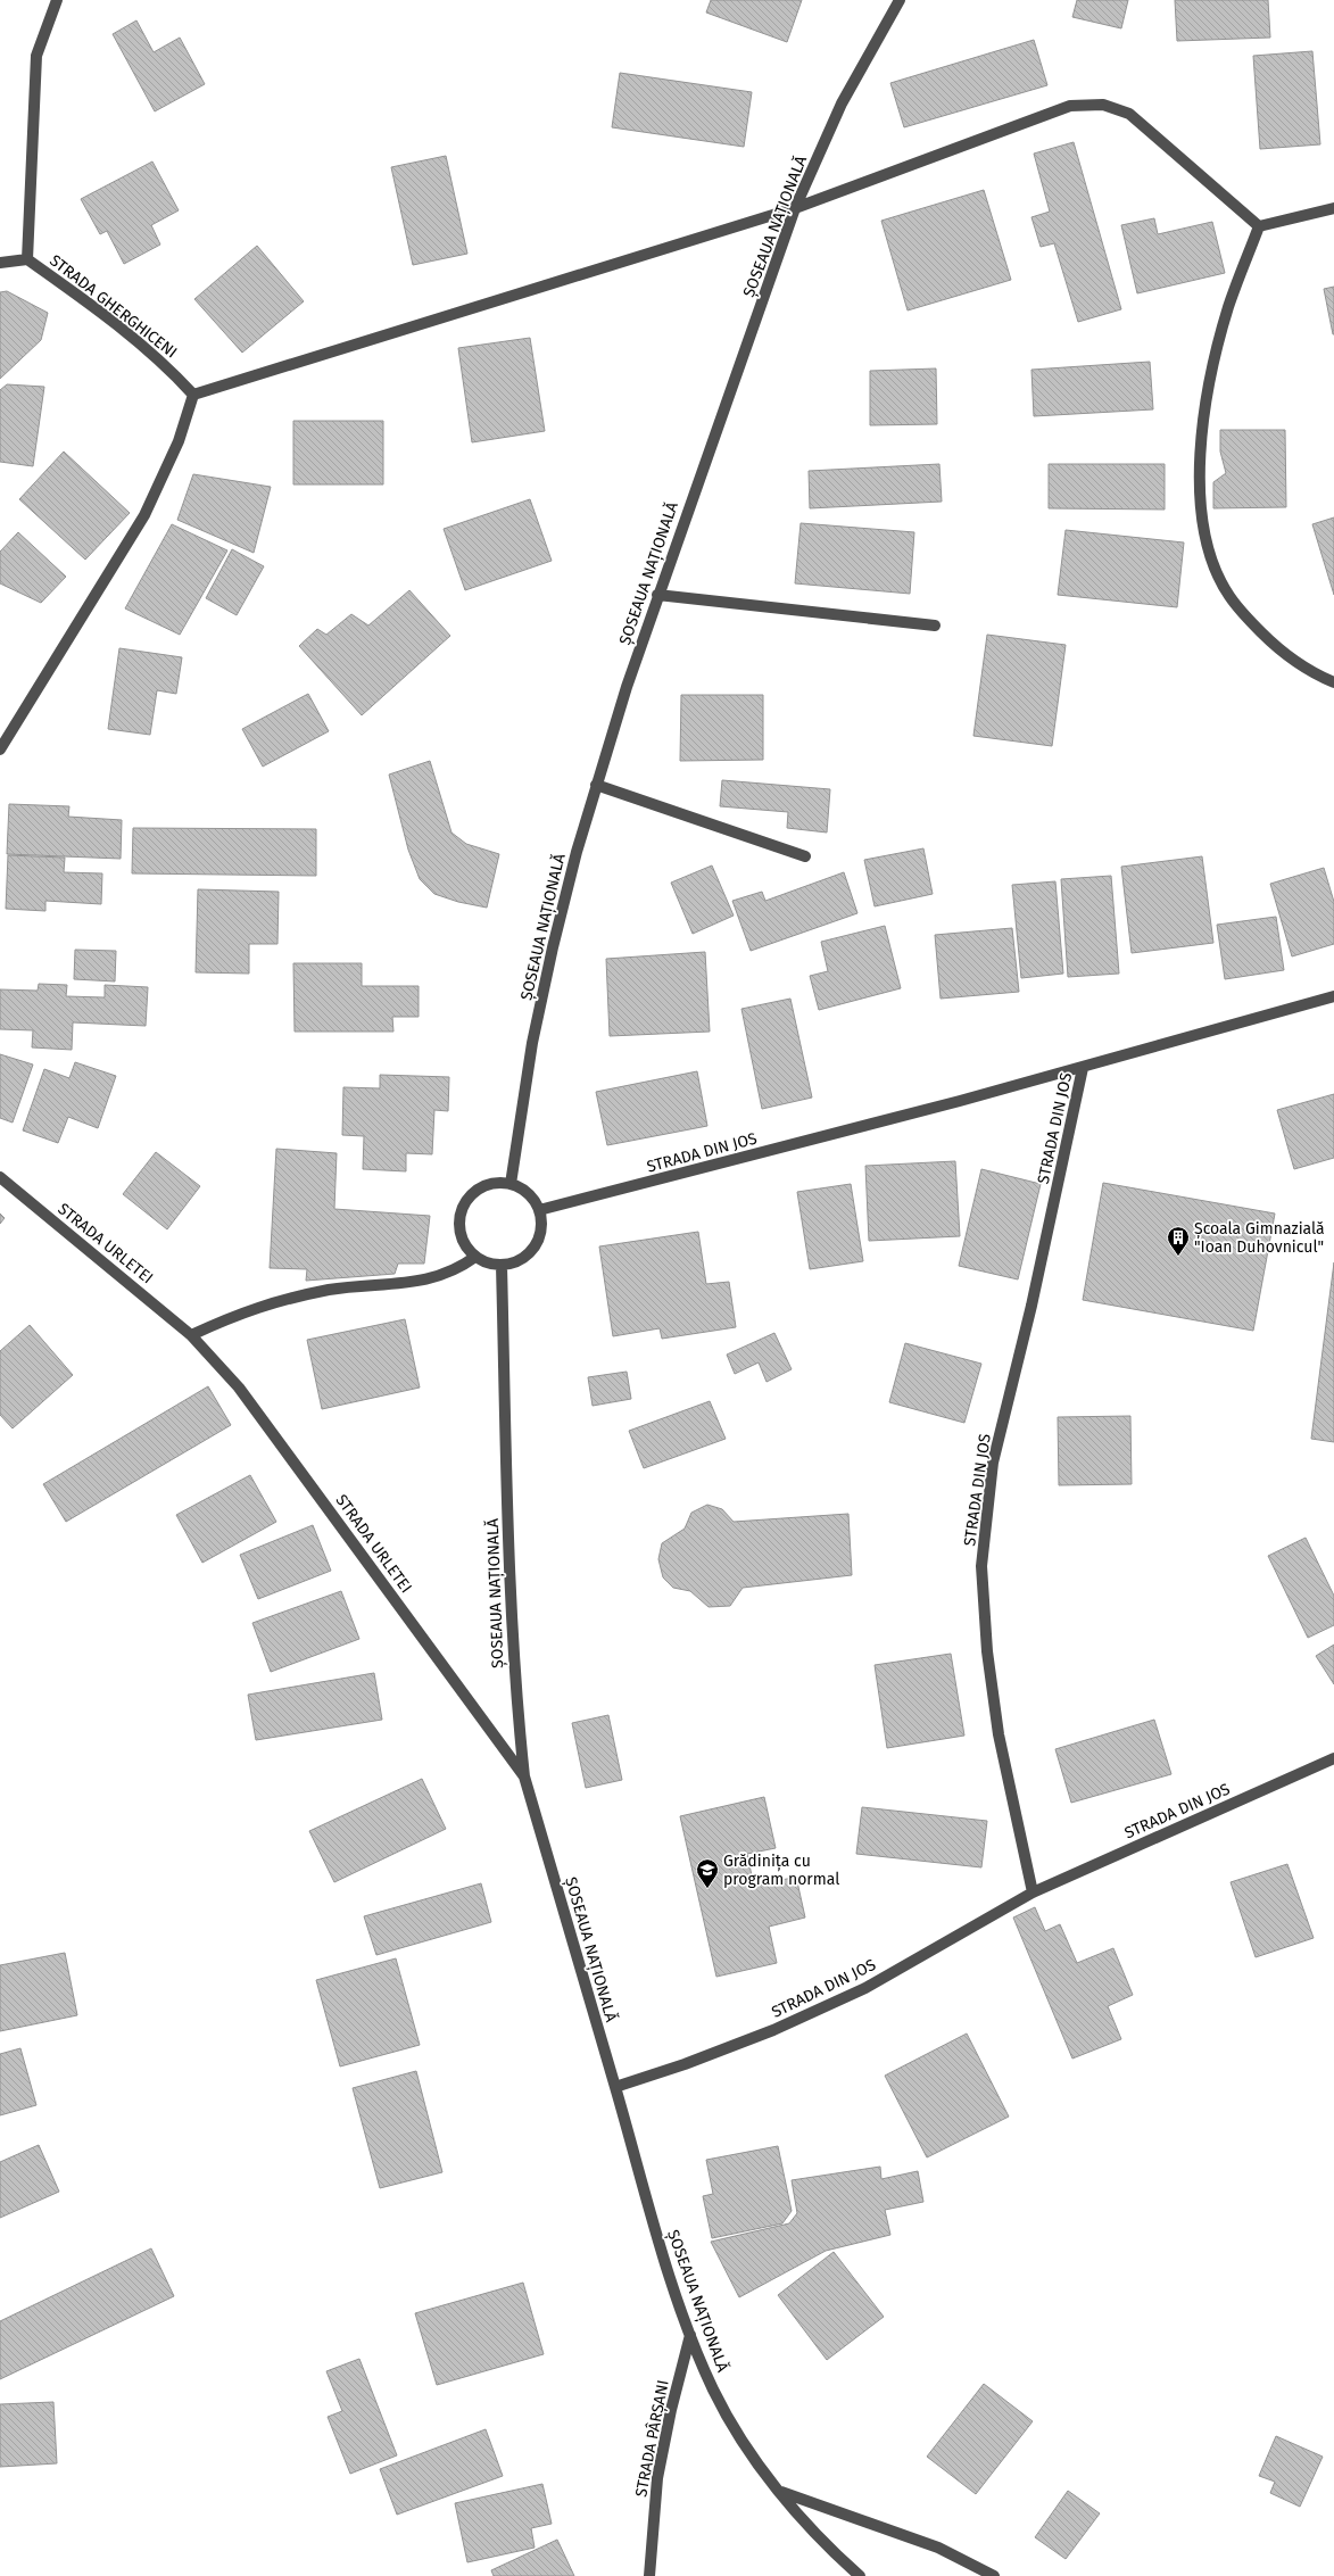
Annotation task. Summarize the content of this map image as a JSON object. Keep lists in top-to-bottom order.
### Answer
{
  "streets": {
    "street": [
      "ȘOSEAUA NAȚIONALĂ",
      "STRADA GHERGHICENI",
      "STRADA DIN JOS",
      "STRADA URLETEI",
      "STRADA PÂRȘANI"
    ]
  },
  "crossings": [
    ["ȘOSEAUA NAȚIONALĂ", "STRADA DIN JOS"],
    ["ȘOSEAUA NAȚIONALĂ", "STRADA URLETEI"],
    ["ȘOSEAUA NAȚIONALĂ", "STRADA PÂRȘANI"]
  ],
  "places": {
    "building": ["Școala Gimnazială \"Ioan Duhovnicul\""],
    "school or university": ["Grădinița cu program normal"]
  }
}
